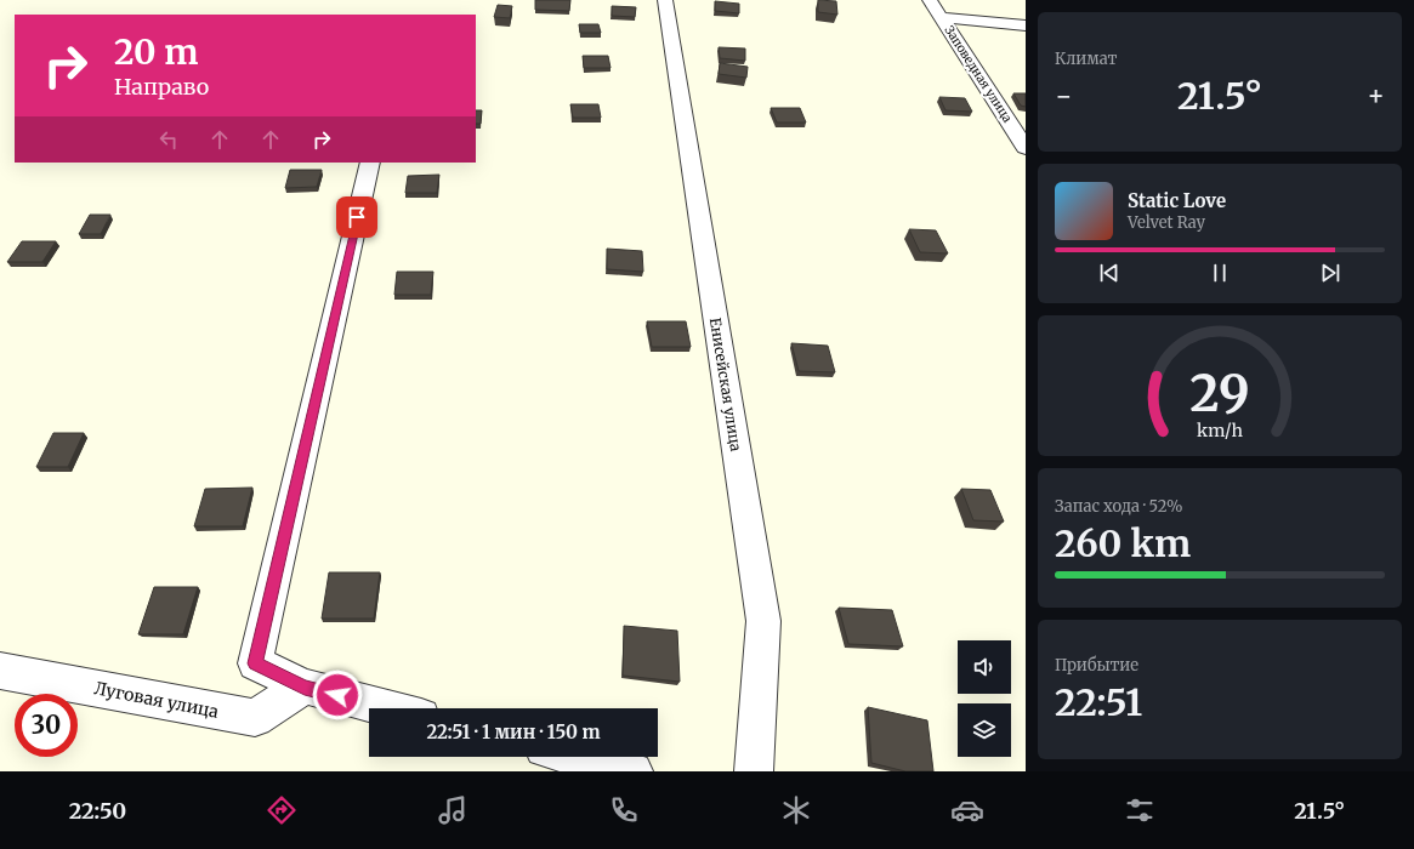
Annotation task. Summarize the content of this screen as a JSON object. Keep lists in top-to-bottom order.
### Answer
{
  "streets": {
    "street": ["Заповедная улица", "Енисейская улица", "Луговая улица"]
  },
  "page": {
    "tile": [
      "Климат",
      ["Запас хода · 52%", "260 km"],
      ["Прибытие", "22:51"]
    ],
    "turn": ["20 m", "Направо"],
    "heat": ["−", "21.5°", "+"],
    "song": ["Static Love", "Velvet Ray"],
    "limit": "30",
    "trip": "22:51 · 1 мин · 150 m",
    "tabs": ["22:50", "21.5°"],
    "gauge": ["29", "km/h"]
  }
}
